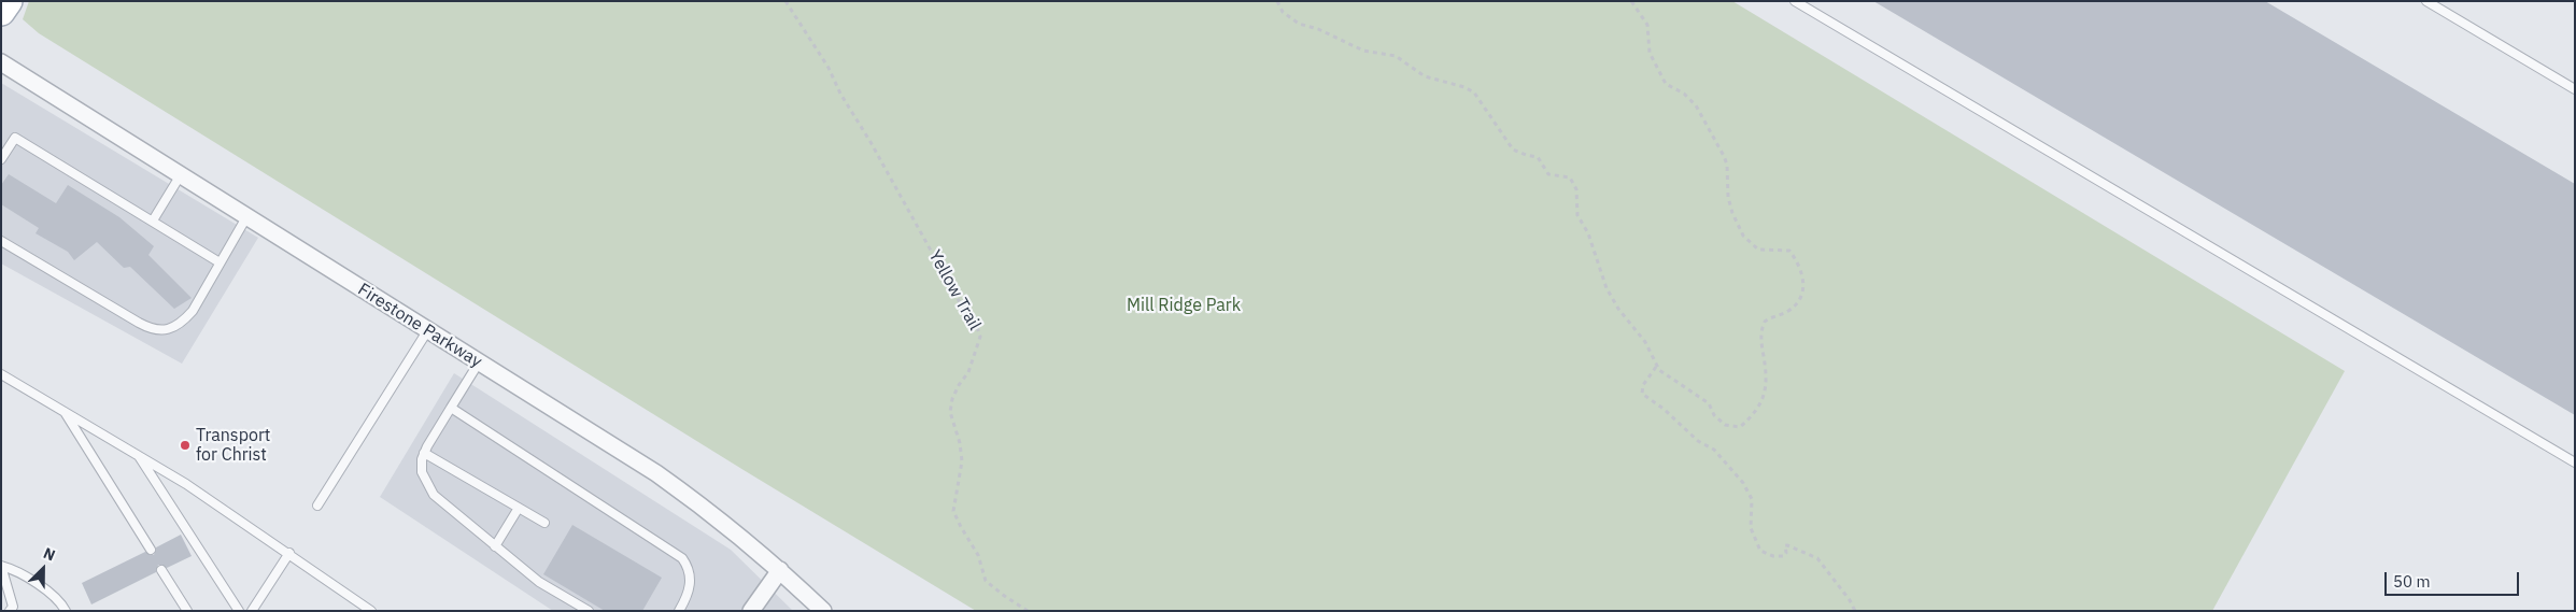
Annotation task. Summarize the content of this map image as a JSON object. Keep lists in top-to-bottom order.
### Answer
{
  "streets": {
    "street": ["Firestone Parkway"],
    "path": ["Yellow Trail"]
  },
  "parks": ["Mill Ridge Park"],
  "places": ["Transport for Christ"],
  "scale_bar": "50 m",
  "north": "top right"
}
